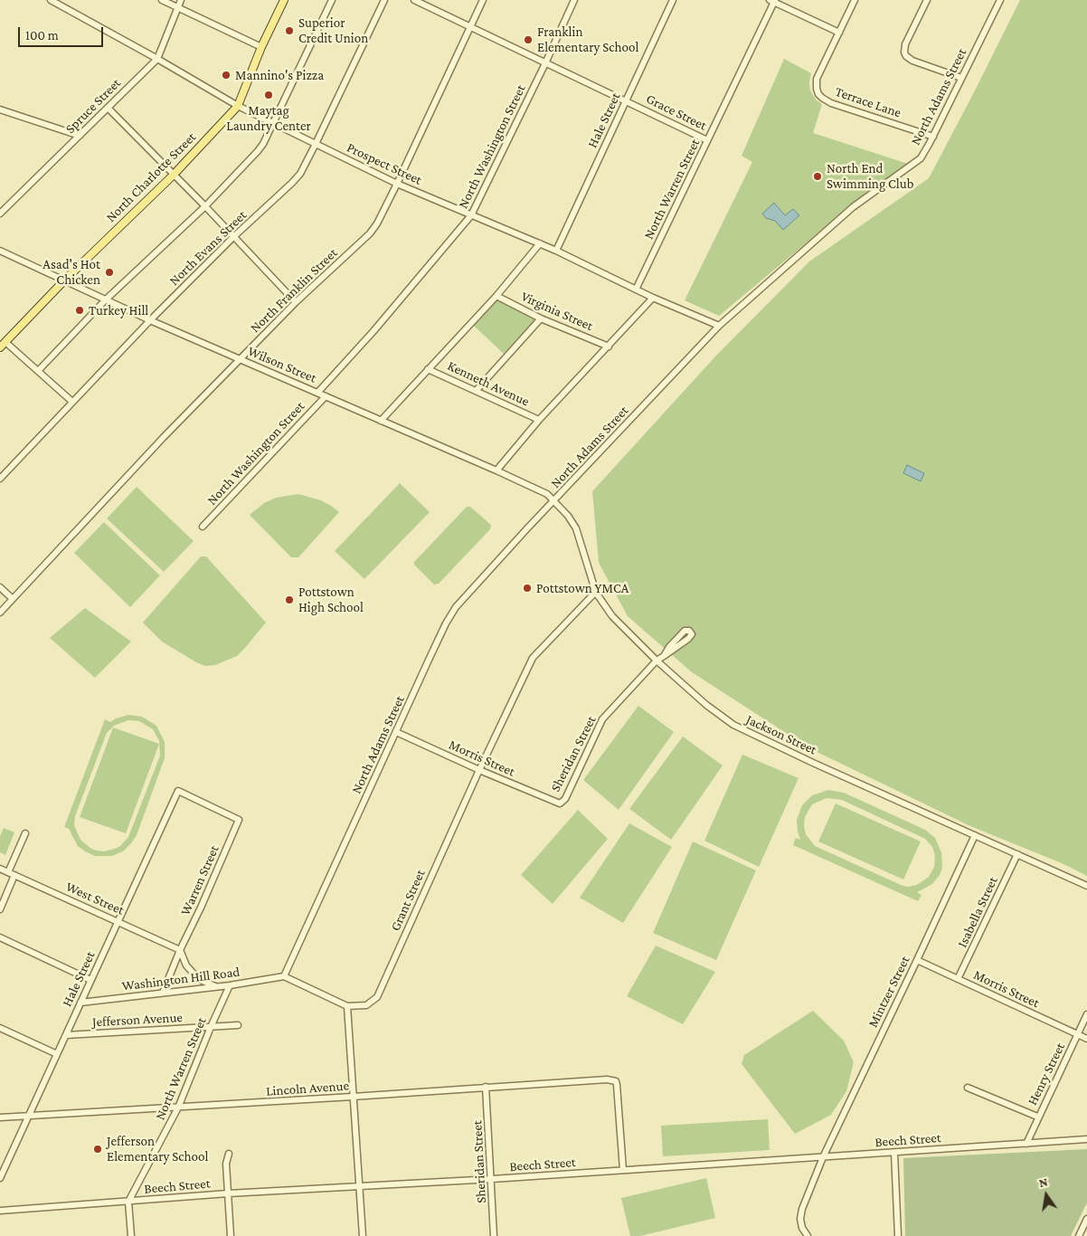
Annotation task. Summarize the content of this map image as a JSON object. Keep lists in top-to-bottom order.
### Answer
{
  "streets": {
    "main road": ["North Charlotte Street"],
    "street": [
      "North Adams Street",
      "Terrace Lane",
      "Spruce Street",
      "Grace Street",
      "Hale Street",
      "North Washington Street",
      "Prospect Street",
      "North Warren Street",
      "North Evans Street",
      "North Franklin Street",
      "Virginia Street",
      "Wilson Street",
      "Kenneth Avenue",
      "Jackson Street",
      "Sheridan Street",
      "Morris Street",
      "Warren Street",
      "West Street",
      "Grant Street",
      "Isabella Street",
      "Washington Hill Road",
      "Mintzer Street",
      "Jefferson Avenue",
      "Henry Street",
      "Lincoln Avenue",
      "Beech Street"
    ]
  },
  "crossings": [
    ["North Adams Street", "Terrace Lane"],
    ["North Adams Street", "Prospect Street"],
    ["North Adams Street", "Wilson Street"],
    ["North Adams Street", "Jackson Street"],
    ["North Adams Street", "Morris Street"],
    ["North Adams Street", "Washington Hill Road"],
    ["Spruce Street", "Prospect Street"],
    ["Grace Street", "Hale Street"],
    ["Grace Street", "North Washington Street"],
    ["Grace Street", "North Warren Street"],
    ["Grace Street", "North Franklin Street"],
    ["Hale Street", "Prospect Street"],
    ["Hale Street", "Warren Street"],
    ["Hale Street", "West Street"],
    ["Hale Street", "Washington Hill Road"],
    ["Hale Street", "Jefferson Avenue"],
    ["Hale Street", "Lincoln Avenue"],
    ["North Washington Street", "Prospect Street"],
    ["North Washington Street", "Wilson Street"],
    ["Prospect Street", "North Charlotte Street"],
    ["Prospect Street", "North Warren Street"],
    ["Prospect Street", "North Evans Street"],
    ["Prospect Street", "North Franklin Street"],
    ["North Charlotte Street", "Wilson Street"],
    ["North Warren Street", "Washington Hill Road"],
    ["North Warren Street", "Jefferson Avenue"],
    ["North Warren Street", "Lincoln Avenue"],
    ["North Warren Street", "Beech Street"],
    ["North Evans Street", "Wilson Street"],
    ["North Franklin Street", "Wilson Street"],
    ["Wilson Street", "Jackson Street"],
    ["Jackson Street", "Sheridan Street"],
    ["Jackson Street", "Grant Street"],
    ["Jackson Street", "Isabella Street"],
    ["Jackson Street", "Mintzer Street"],
    ["Sheridan Street", "Morris Street"],
    ["Sheridan Street", "Lincoln Avenue"],
    ["Sheridan Street", "Beech Street"],
    ["Morris Street", "Grant Street"],
    ["Morris Street", "Isabella Street"],
    ["Morris Street", "Mintzer Street"],
    ["Morris Street", "Henry Street"],
    ["Warren Street", "West Street"],
    ["Warren Street", "Washington Hill Road"],
    ["Mintzer Street", "Beech Street"],
    ["Henry Street", "Beech Street"],
    ["Lincoln Avenue", "Beech Street"]
  ],
  "places": [
    "Superior Credit Union",
    "Franklin Elementary School",
    "Mannino's Pizza",
    "Maytag Laundry Center",
    "North End Swimming Club",
    "Asad's Hot Chicken",
    "Turkey Hill",
    "Pottstown YMCA",
    "Pottstown High School",
    "Jefferson Elementary School"
  ],
  "scale_bar": "100 m",
  "north": "top"
}
